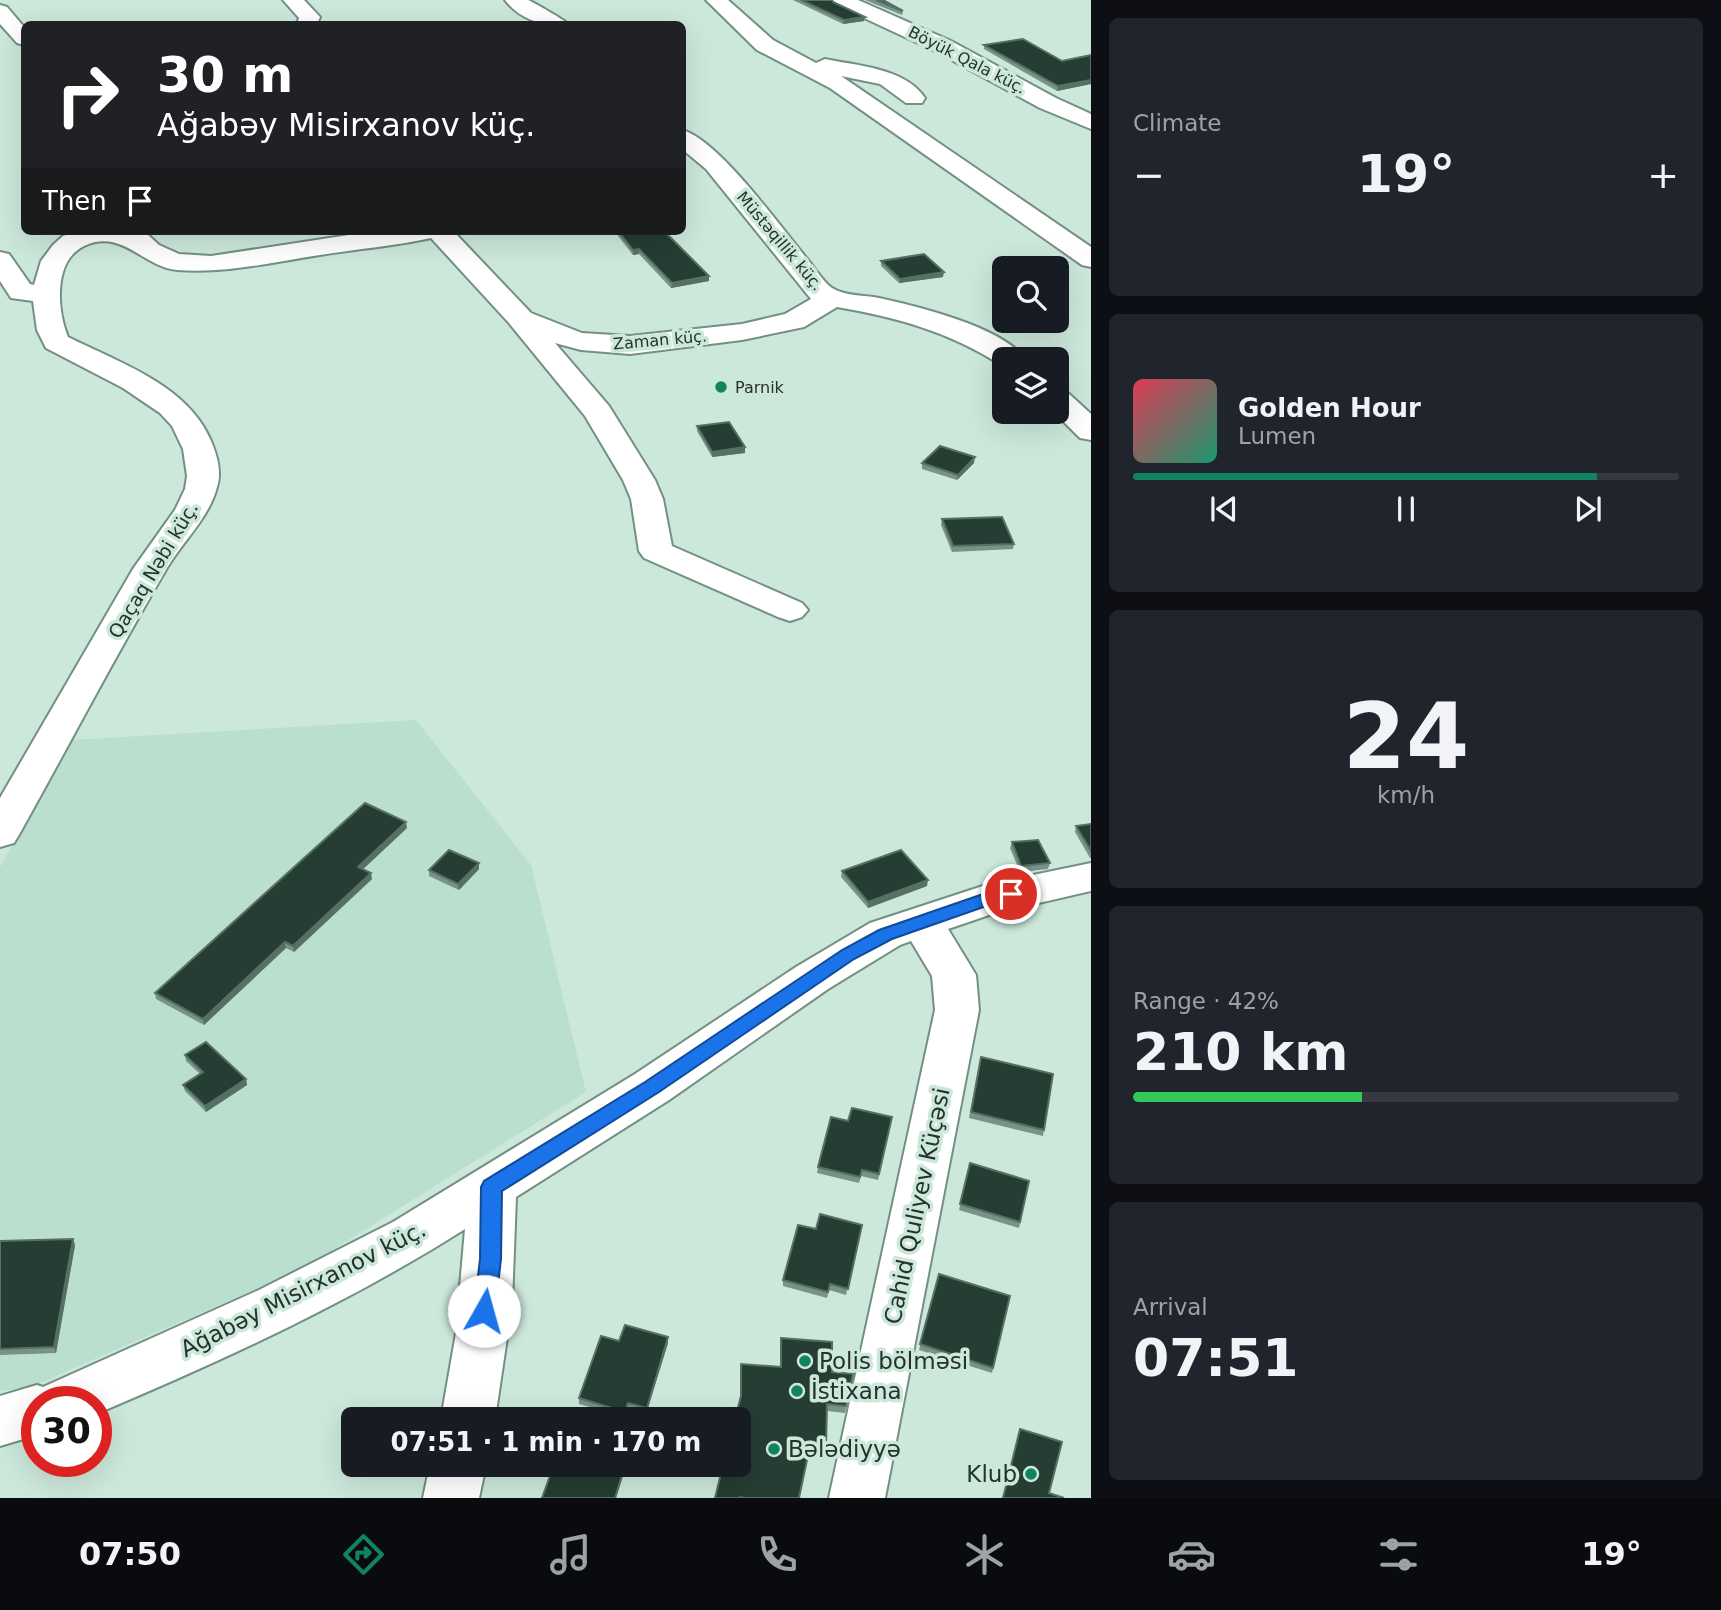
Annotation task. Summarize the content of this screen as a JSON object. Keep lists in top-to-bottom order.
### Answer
{
  "streets": {
    "street": [
      "Böyük Qala küç.",
      "Müstəqillik küç.",
      "Zaman küç.",
      "Qaçaq Nəbi küç.",
      "Cahid Quliyev Küçəsi",
      "Ağabəy Misirxanov küç."
    ]
  },
  "crossings": [
    ["Müstəqillik küç.", "Zaman küç."],
    ["Cahid Quliyev Küçəsi", "Ağabəy Misirxanov küç."]
  ],
  "places": [
    "Parnik",
    "Polis bölməsi",
    "İstixana",
    "Bələdiyyə",
    "Klub"
  ],
  "page": {
    "tile": [
      "Climate",
      ["24", "km/h"],
      ["Range · 42%", "210 km"],
      ["Arrival", "07:51"]
    ],
    "turn": ["30 m", "Ağabəy Misirxanov küç."],
    "heat": ["−", "19°", "+"],
    "then": "Then",
    "song": ["Golden Hour", "Lumen"],
    "limit": "30",
    "trip": "07:51 · 1 min · 170 m",
    "tabs": ["07:50", "19°"]
  }
}
